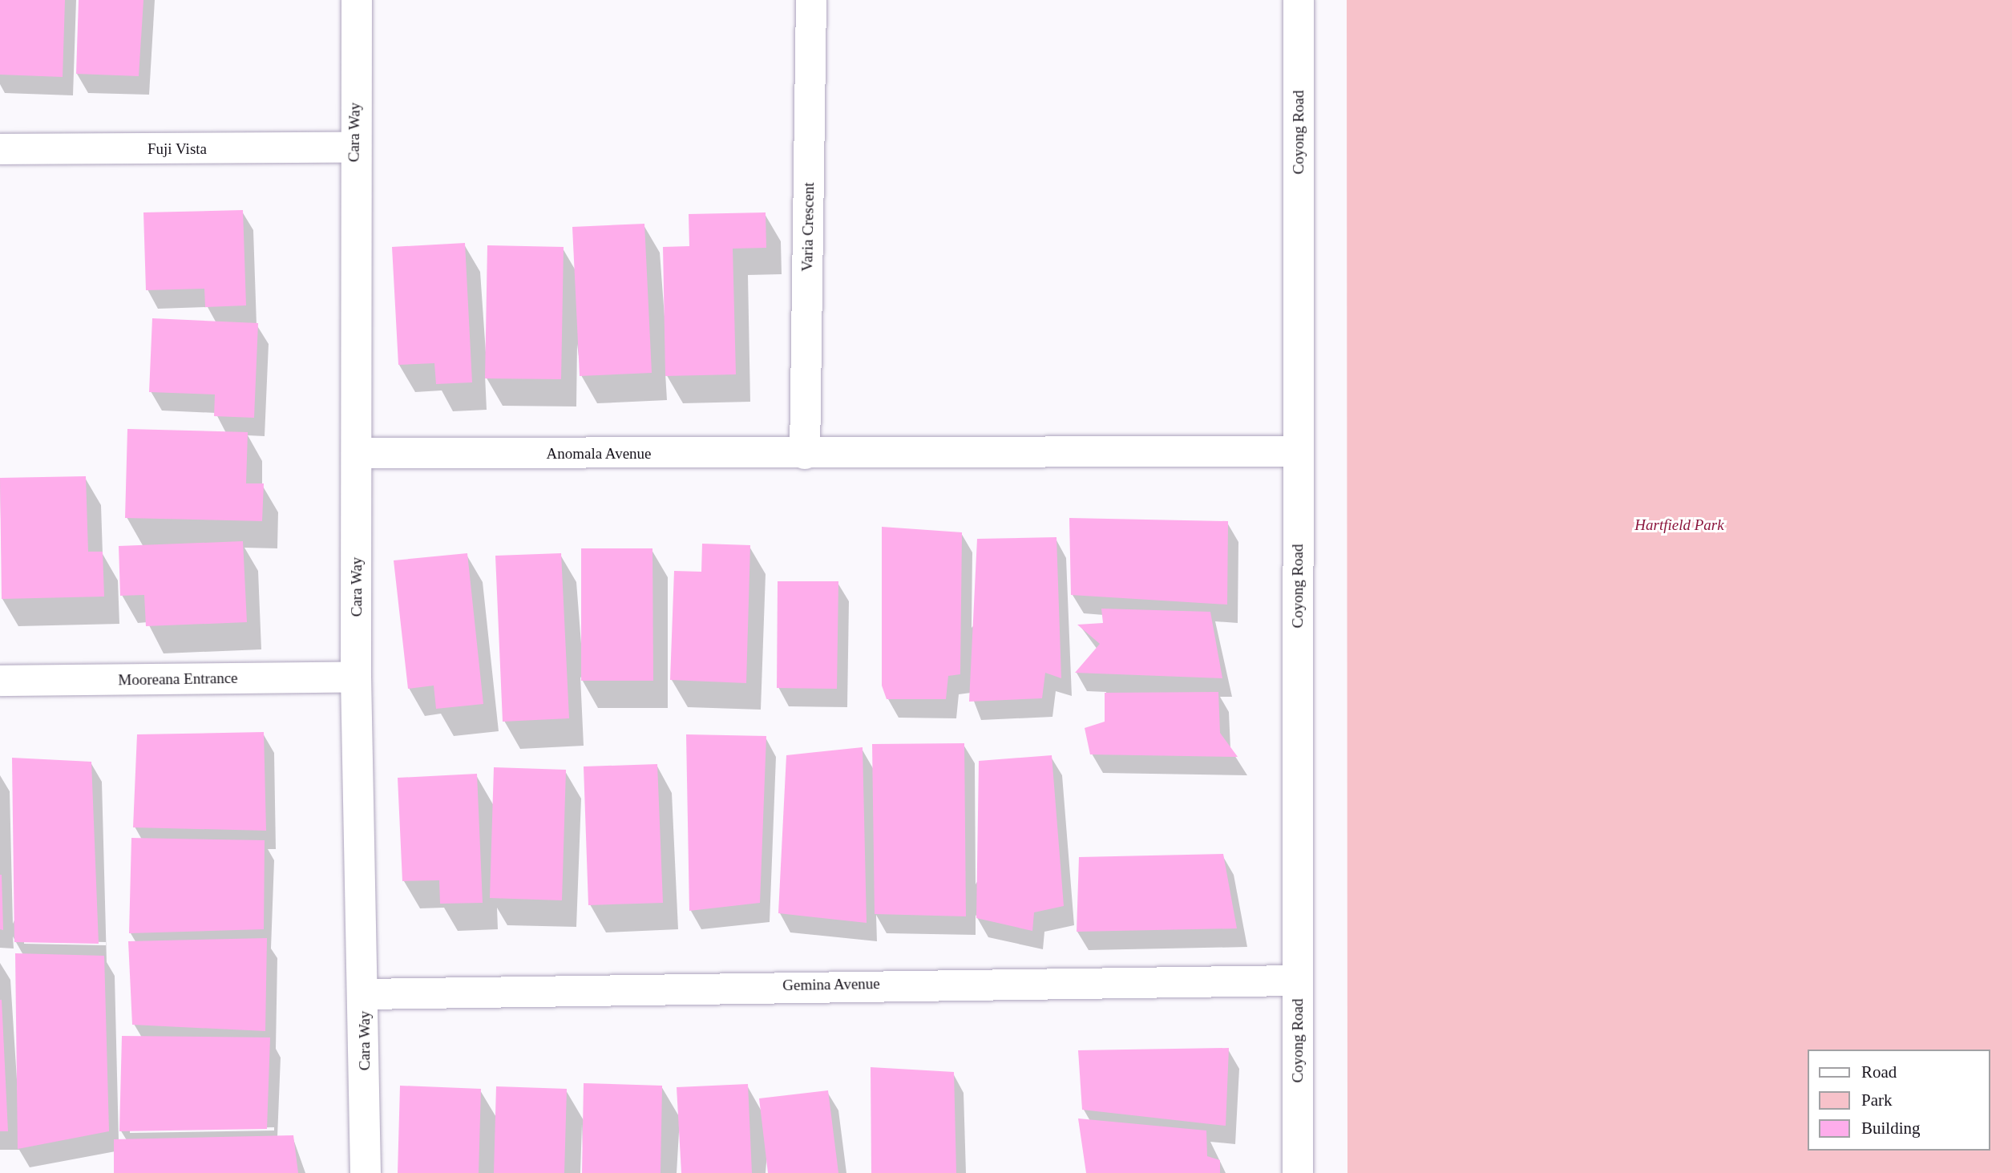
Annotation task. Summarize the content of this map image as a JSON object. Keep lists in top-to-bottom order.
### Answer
{
  "streets": {
    "street": [
      "Cara Way",
      "Coyong Road",
      "Fuji Vista",
      "Varia Crescent",
      "Anomala Avenue",
      "Mooreana Entrance",
      "Gemina Avenue"
    ]
  },
  "crossings": [
    ["Cara Way", "Fuji Vista"],
    ["Cara Way", "Anomala Avenue"],
    ["Cara Way", "Mooreana Entrance"],
    ["Cara Way", "Gemina Avenue"],
    ["Coyong Road", "Anomala Avenue"],
    ["Coyong Road", "Gemina Avenue"],
    ["Varia Crescent", "Anomala Avenue"]
  ],
  "parks": ["Hartfield Park"],
  "legend": ["Road", "Park", "Building"]
}
